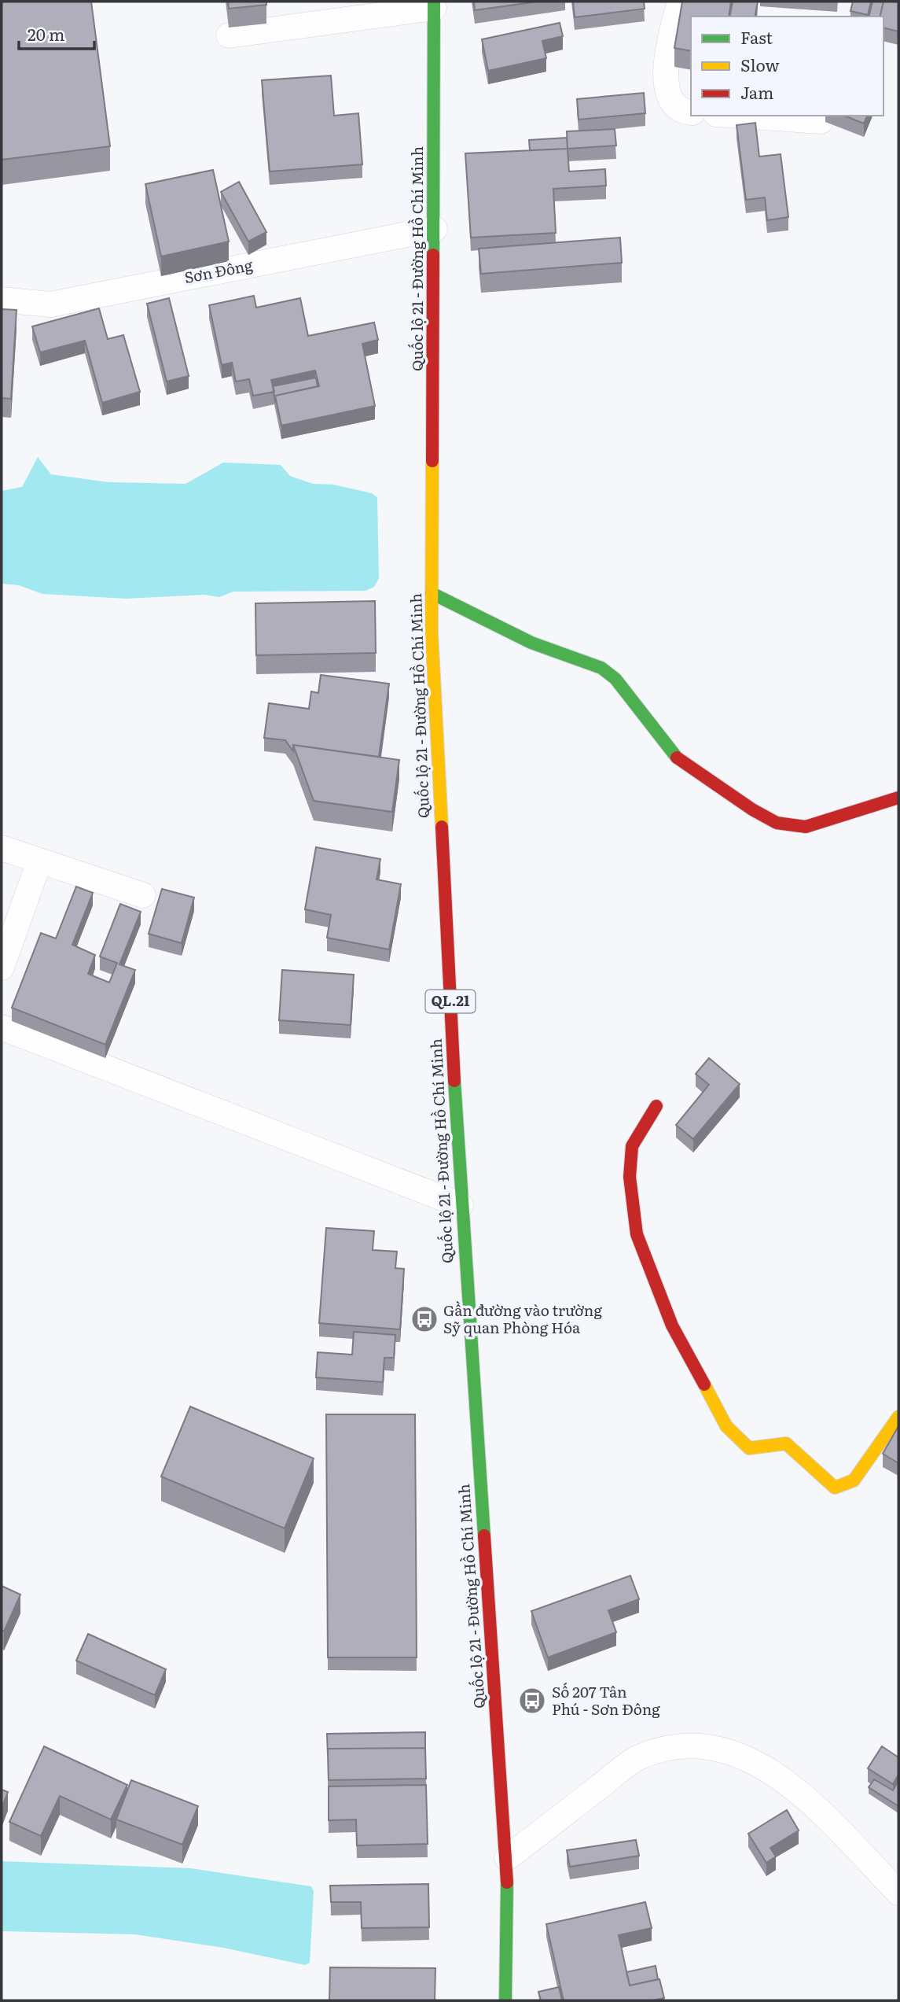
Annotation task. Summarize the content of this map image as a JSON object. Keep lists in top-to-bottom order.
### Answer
{
  "streets": {
    "main road": ["Quốc lộ 21 - Đường Hồ Chí Minh", "QL.21"],
    "street": ["Sơn Đông"]
  },
  "crossings": [
    ["Quốc lộ 21 - Đường Hồ Chí Minh", "Sơn Đông"]
  ],
  "places": {
    "bus stop": ["Gần đường vào trường Sỹ quan Phòng Hóa", "Số 207 Tân Phú - Sơn Đông"]
  },
  "legend": ["Fast", "Slow", "Jam"],
  "scale_bar": "20 m"
}
